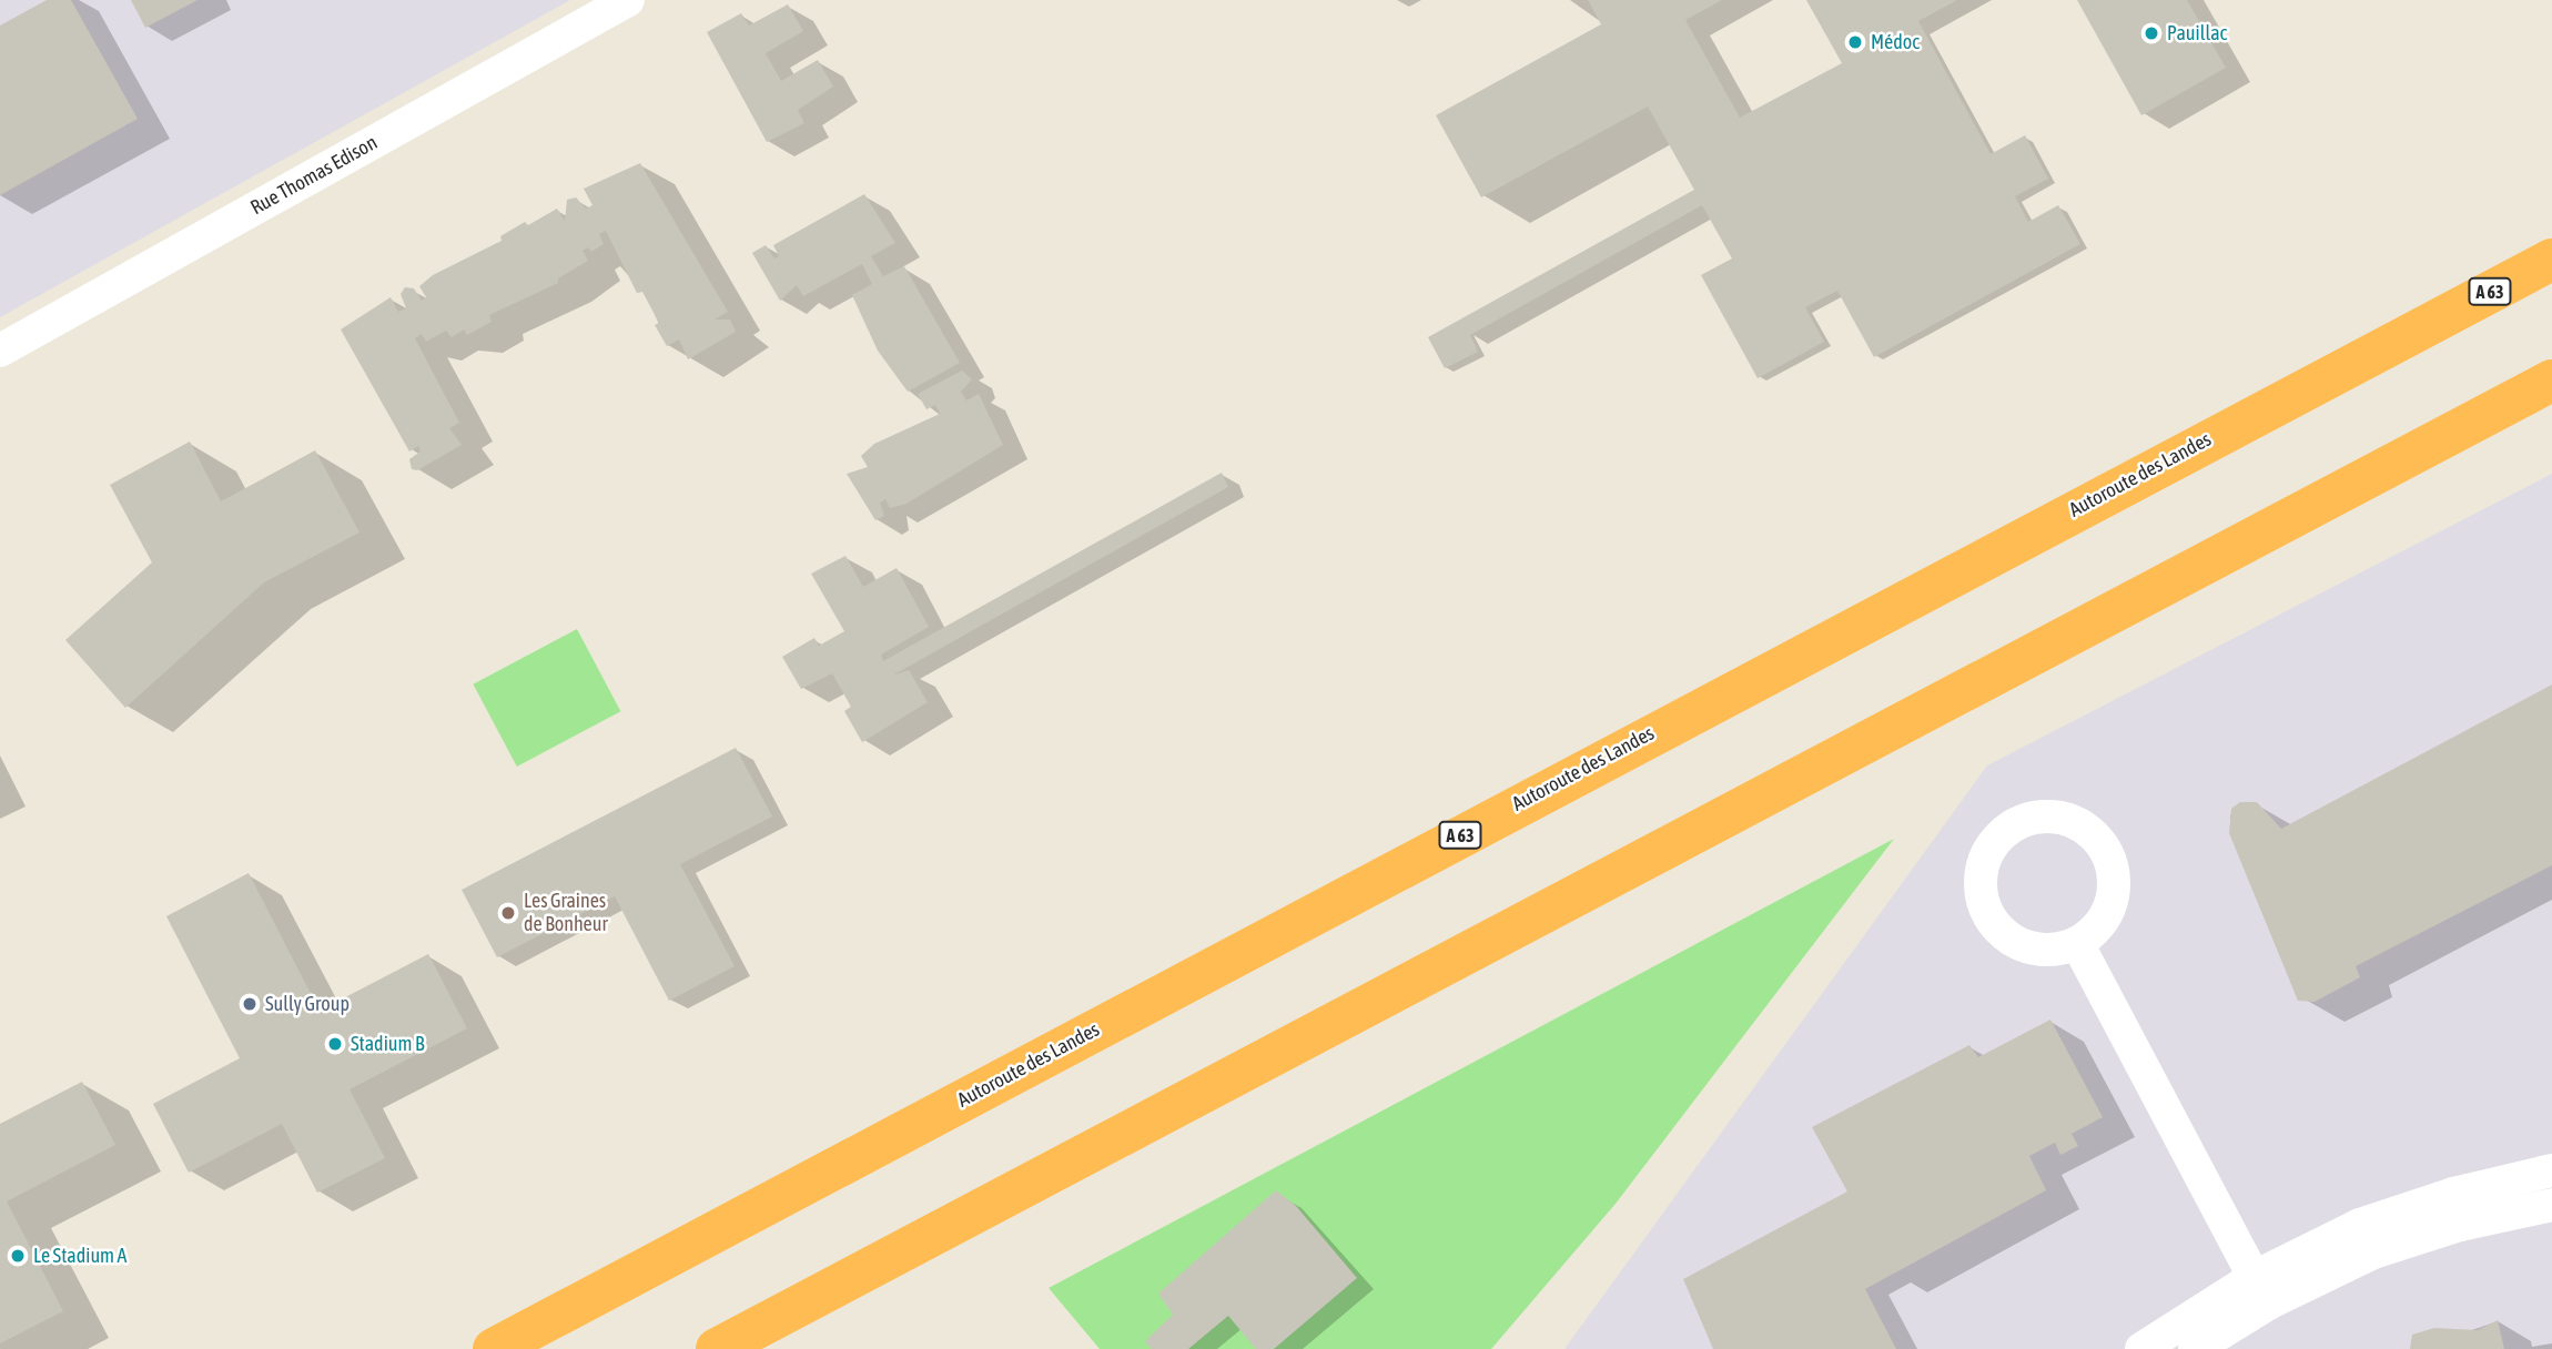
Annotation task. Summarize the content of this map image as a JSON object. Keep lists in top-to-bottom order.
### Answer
{
  "streets": {
    "highway": ["A 63", "Autoroute des Landes"],
    "street": ["Rue Thomas Edison"]
  },
  "places": [
    "Pauillac",
    "Médoc",
    "Les Graines de Bonheur",
    "Sully Group",
    "Stadium B",
    "Le Stadium A"
  ]
}
